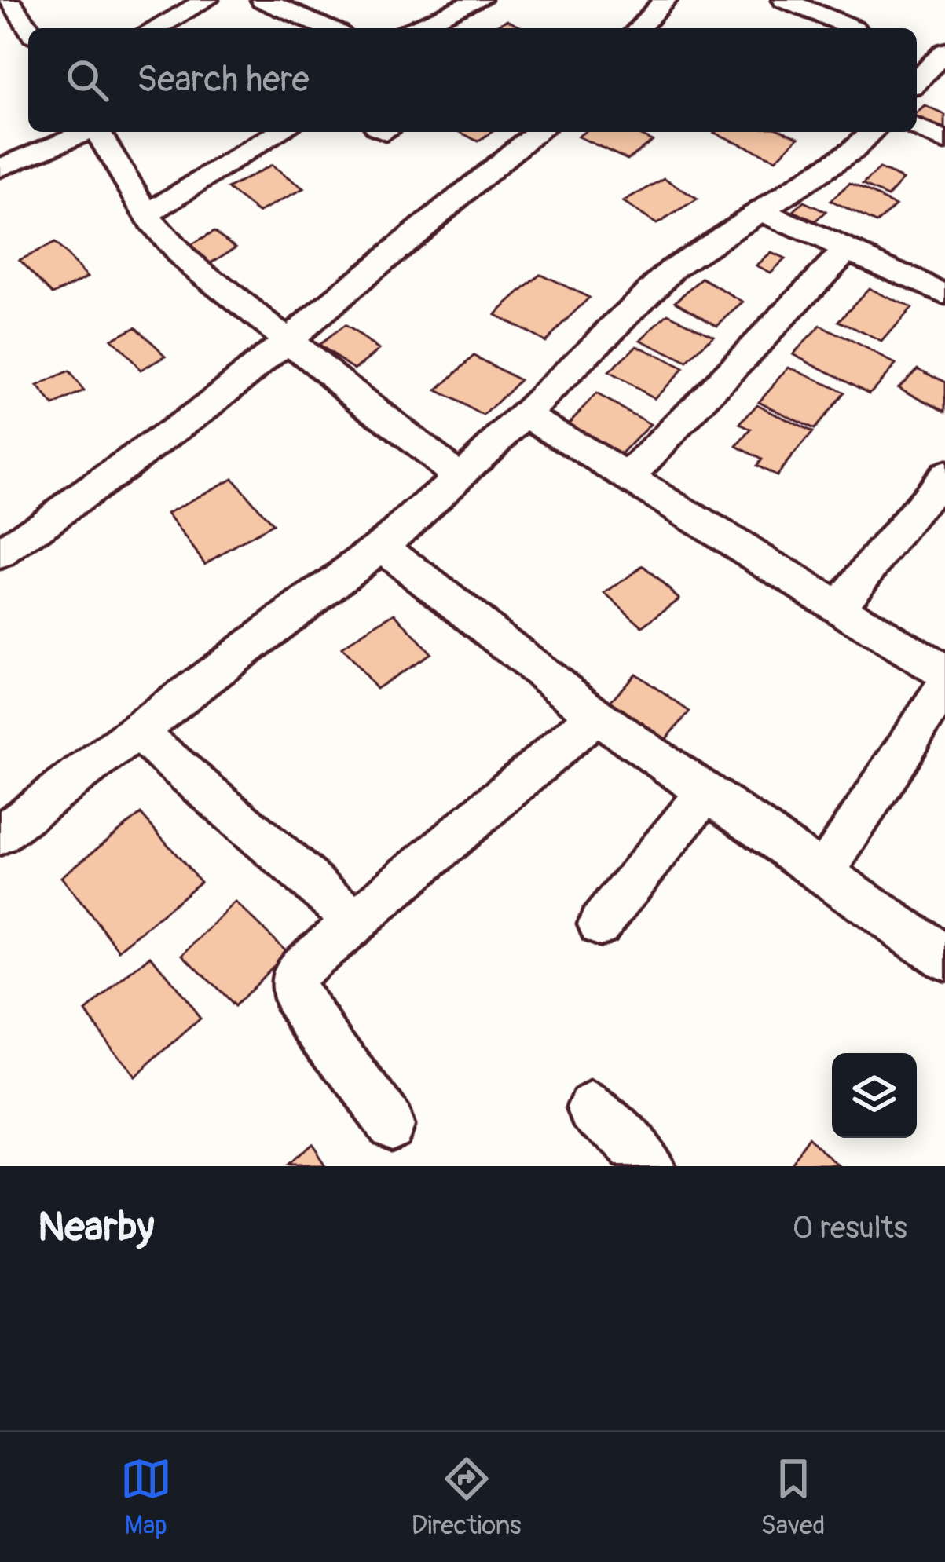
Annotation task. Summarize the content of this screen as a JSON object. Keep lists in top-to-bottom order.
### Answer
{
  "page": {
    "search": "Search here",
    "heading": ["Nearby", "0 results"],
    "nav": ["Map", "Directions", "Saved"]
  }
}
